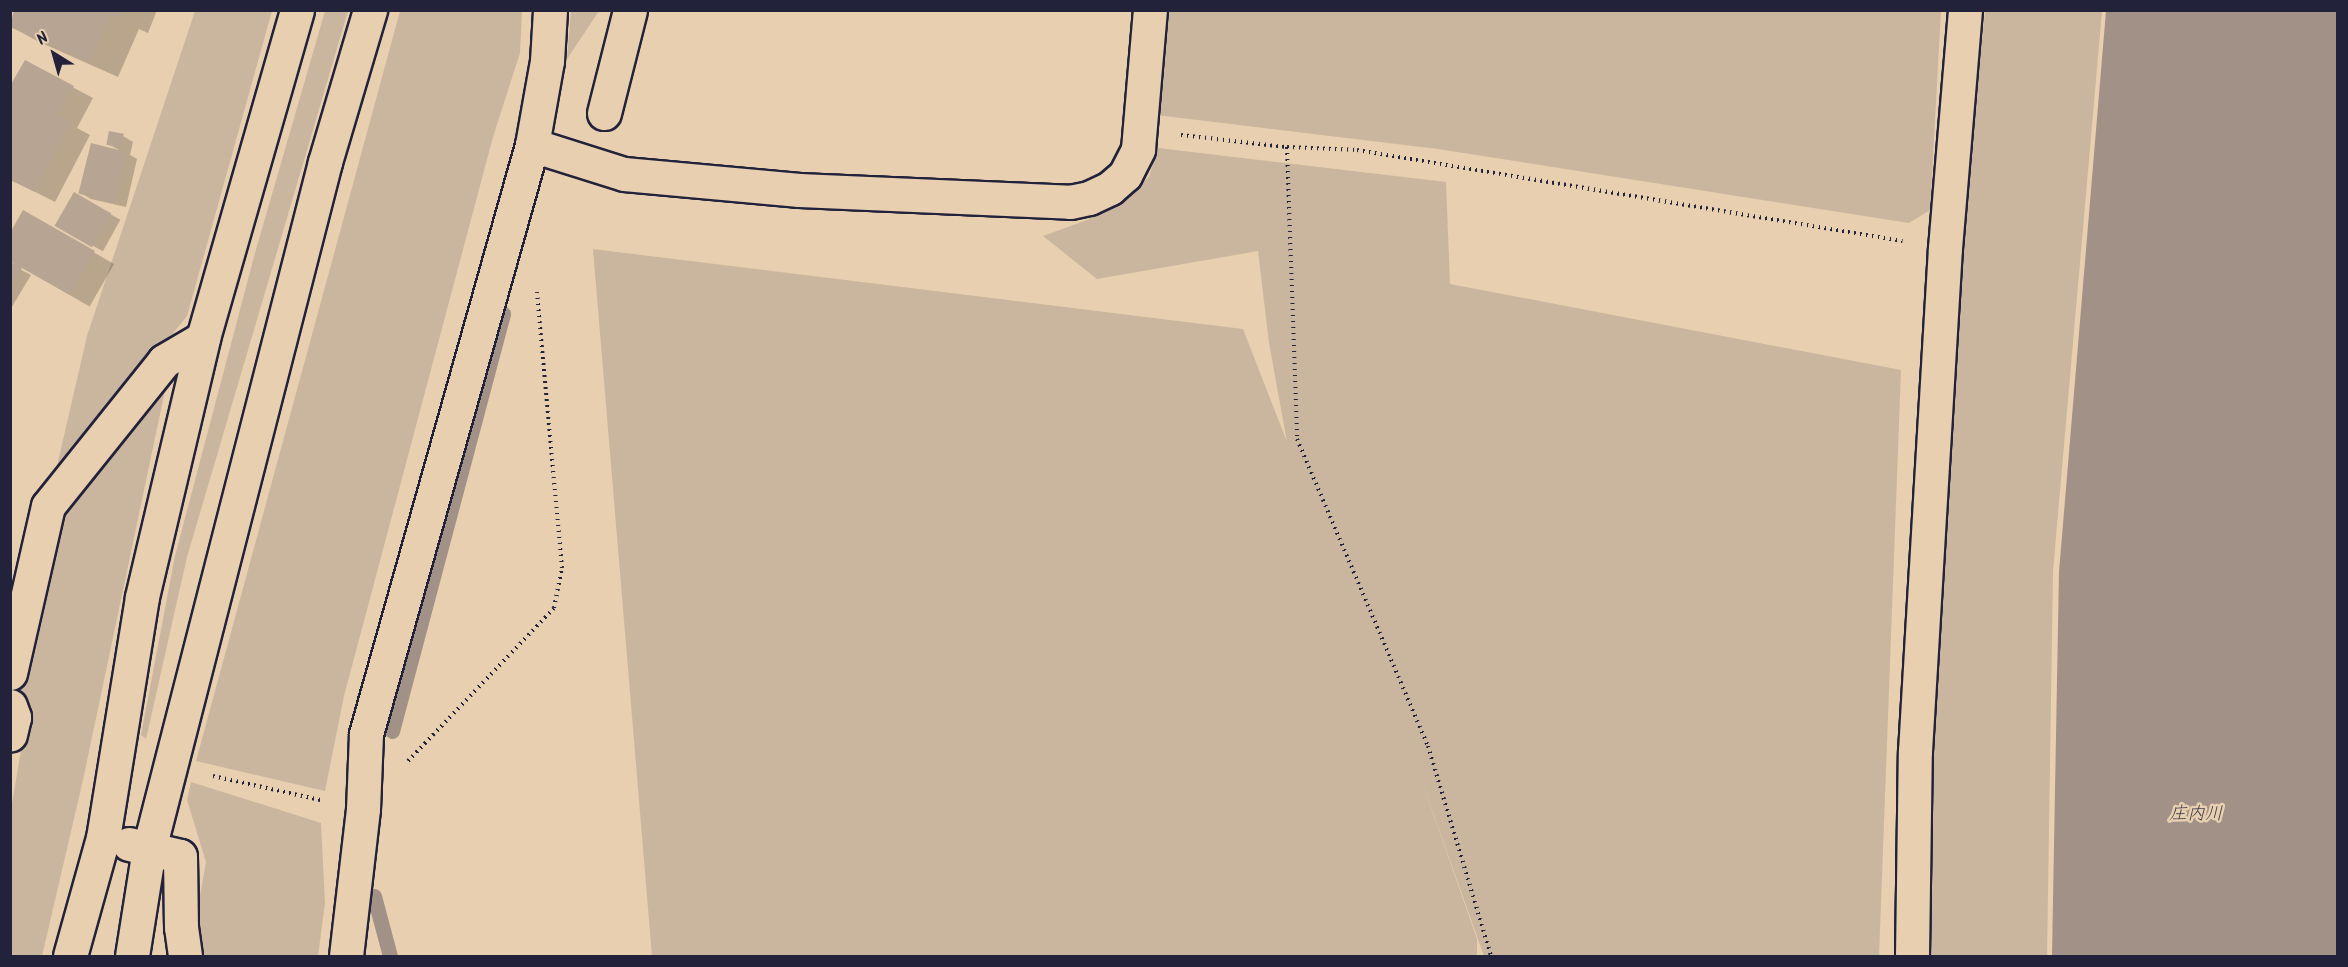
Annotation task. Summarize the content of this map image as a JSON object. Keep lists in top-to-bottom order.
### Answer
{
  "water": ["庄内川"],
  "north": "top left"
}
